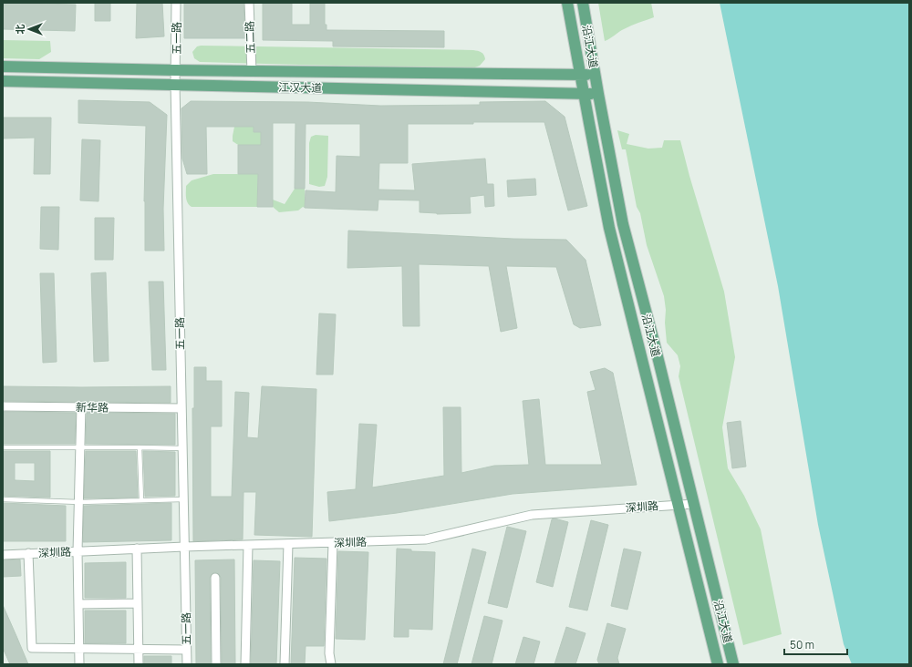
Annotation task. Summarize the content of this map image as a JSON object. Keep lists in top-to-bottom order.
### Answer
{
  "streets": {
    "main road": ["沿江大道", "江汉大道"],
    "street": [
      "五二路",
      "五一路",
      "新华路",
      "深圳路"
    ]
  },
  "crossings": [
    ["五二路", "江汉大道"],
    ["五一路", "江汉大道"],
    ["五一路", "新华路"],
    ["五一路", "深圳路"],
    ["沿江大道", "江汉大道"],
    ["沿江大道", "深圳路"]
  ],
  "scale_bar": "50 m",
  "north": "left"
}
